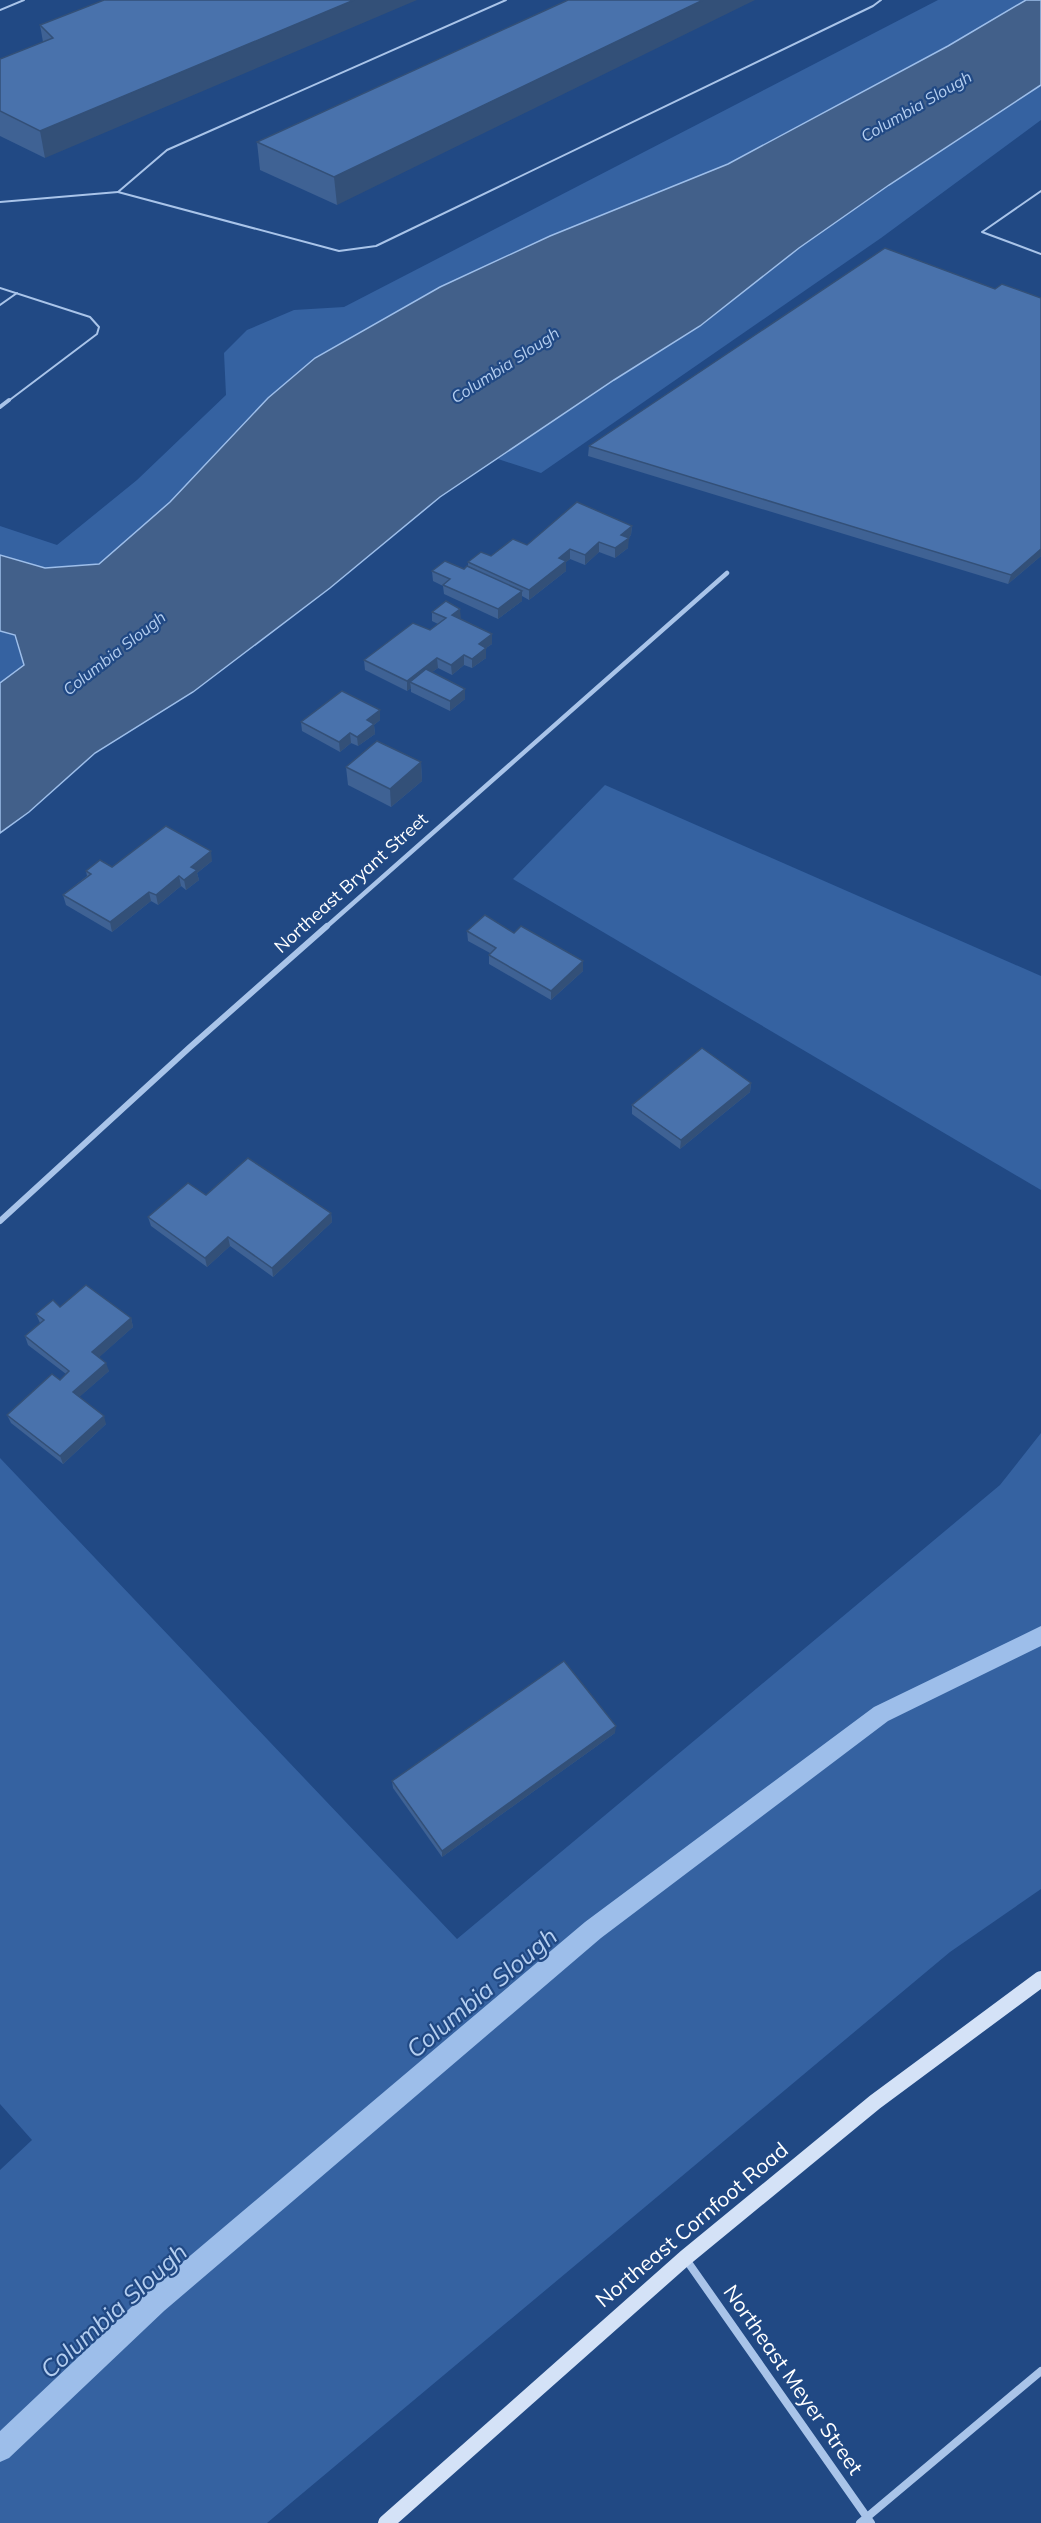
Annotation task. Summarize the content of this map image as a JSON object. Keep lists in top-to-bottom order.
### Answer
{
  "streets": {
    "street": ["Northeast Bryant Street", "Northeast Cornfoot Road", "Northeast Meyer Street"]
  },
  "crossings": [
    ["Northeast Cornfoot Road", "Northeast Meyer Street"]
  ],
  "water": ["Columbia Slough"]
}
